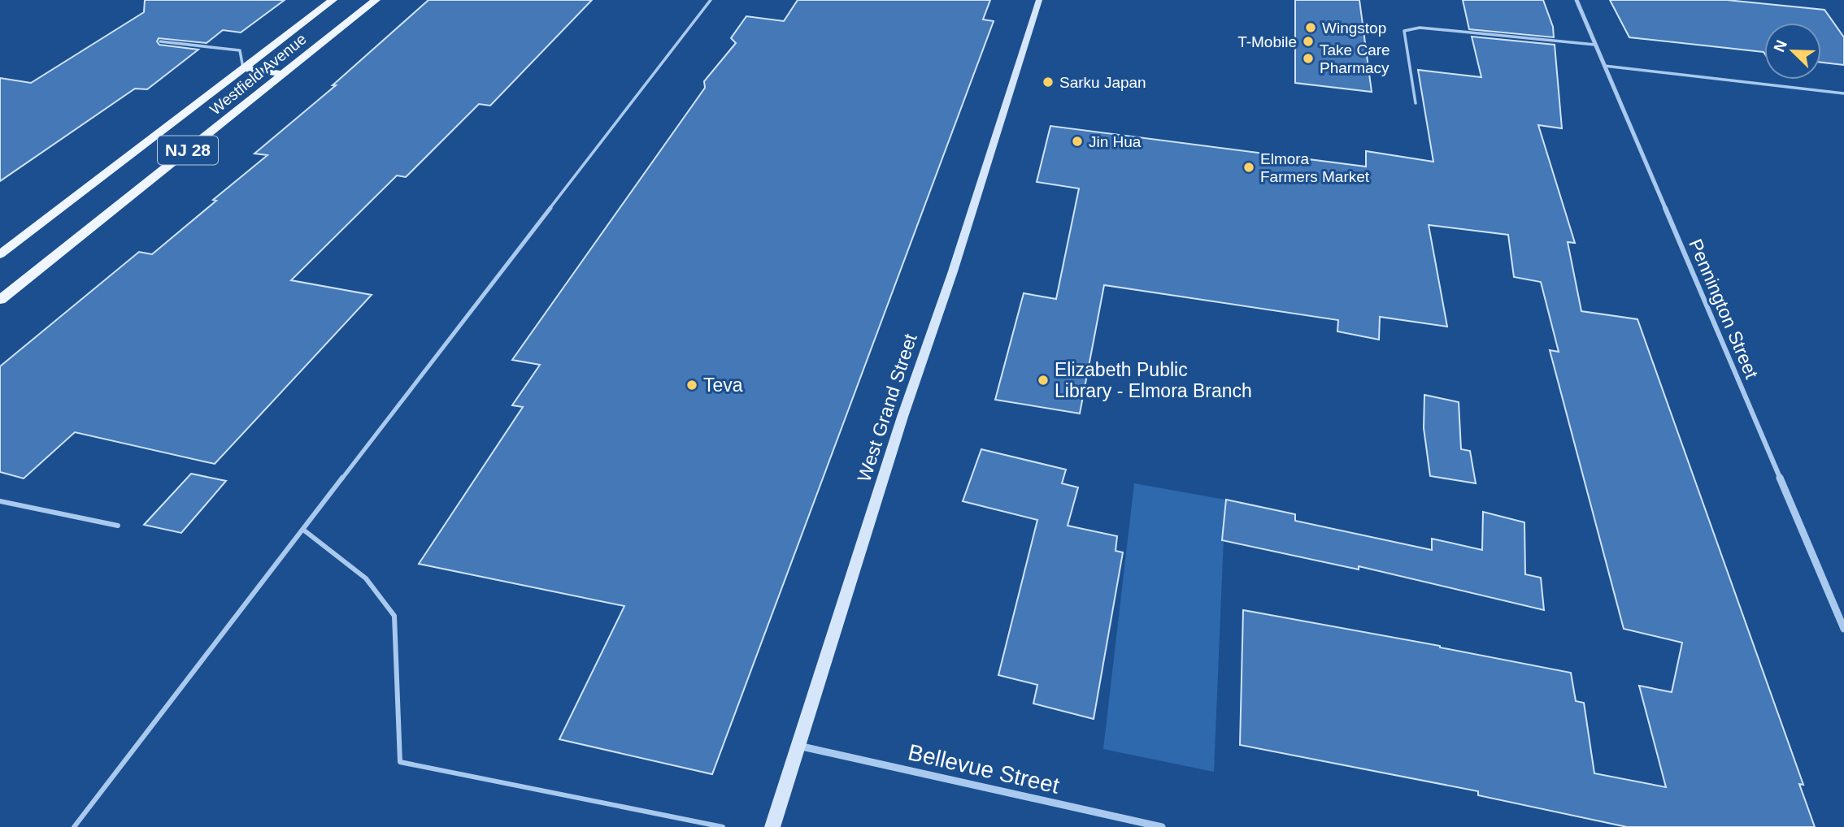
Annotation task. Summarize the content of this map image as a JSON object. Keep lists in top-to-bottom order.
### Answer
{
  "streets": {
    "main road": ["Westfield Avenue", "NJ 28"],
    "street": ["Pennington Street", "West Grand Street", "Bellevue Street"]
  },
  "crossings": [
    ["West Grand Street", "Bellevue Street"]
  ],
  "places": [
    "Wingstop",
    "T-Mobile",
    "Take Care Pharmacy",
    "Sarku Japan",
    "Jin Hua",
    "Elmora Farmers Market",
    "Elizabeth Public Library - Elmora Branch",
    "Teva"
  ],
  "north": "top left"
}
